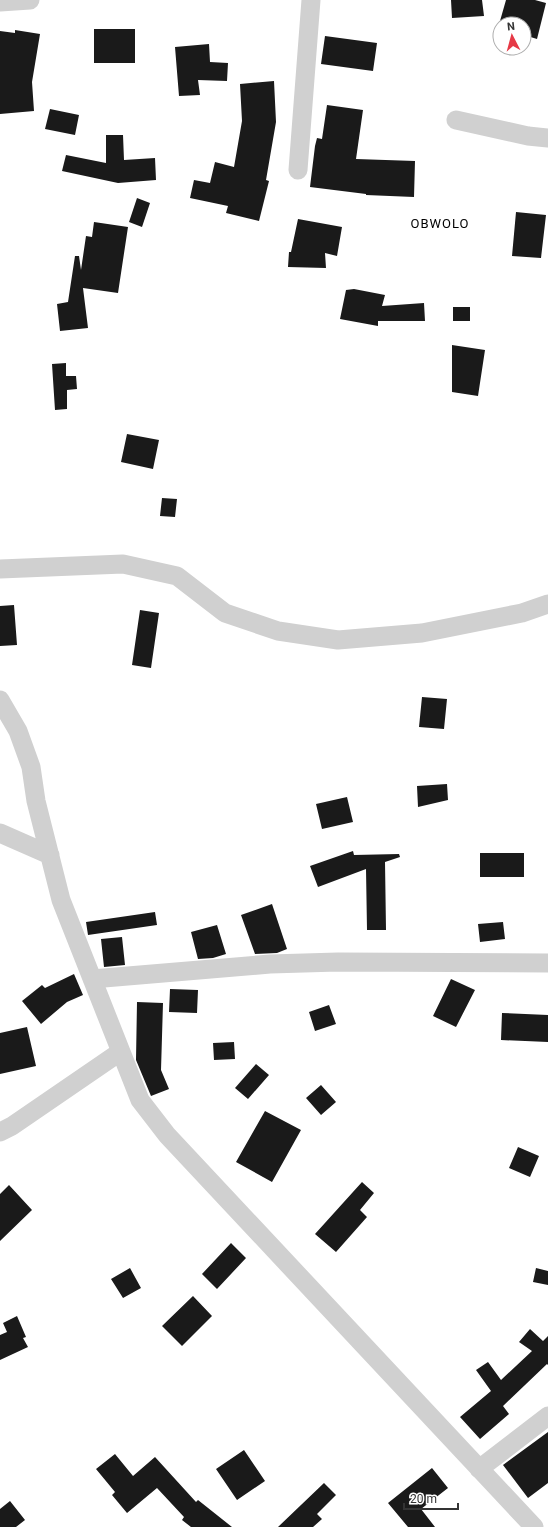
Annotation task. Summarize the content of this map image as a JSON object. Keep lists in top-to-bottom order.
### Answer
{
  "districts": ["OBWOLO"],
  "scale_bar": "20 m",
  "north": "top"
}
